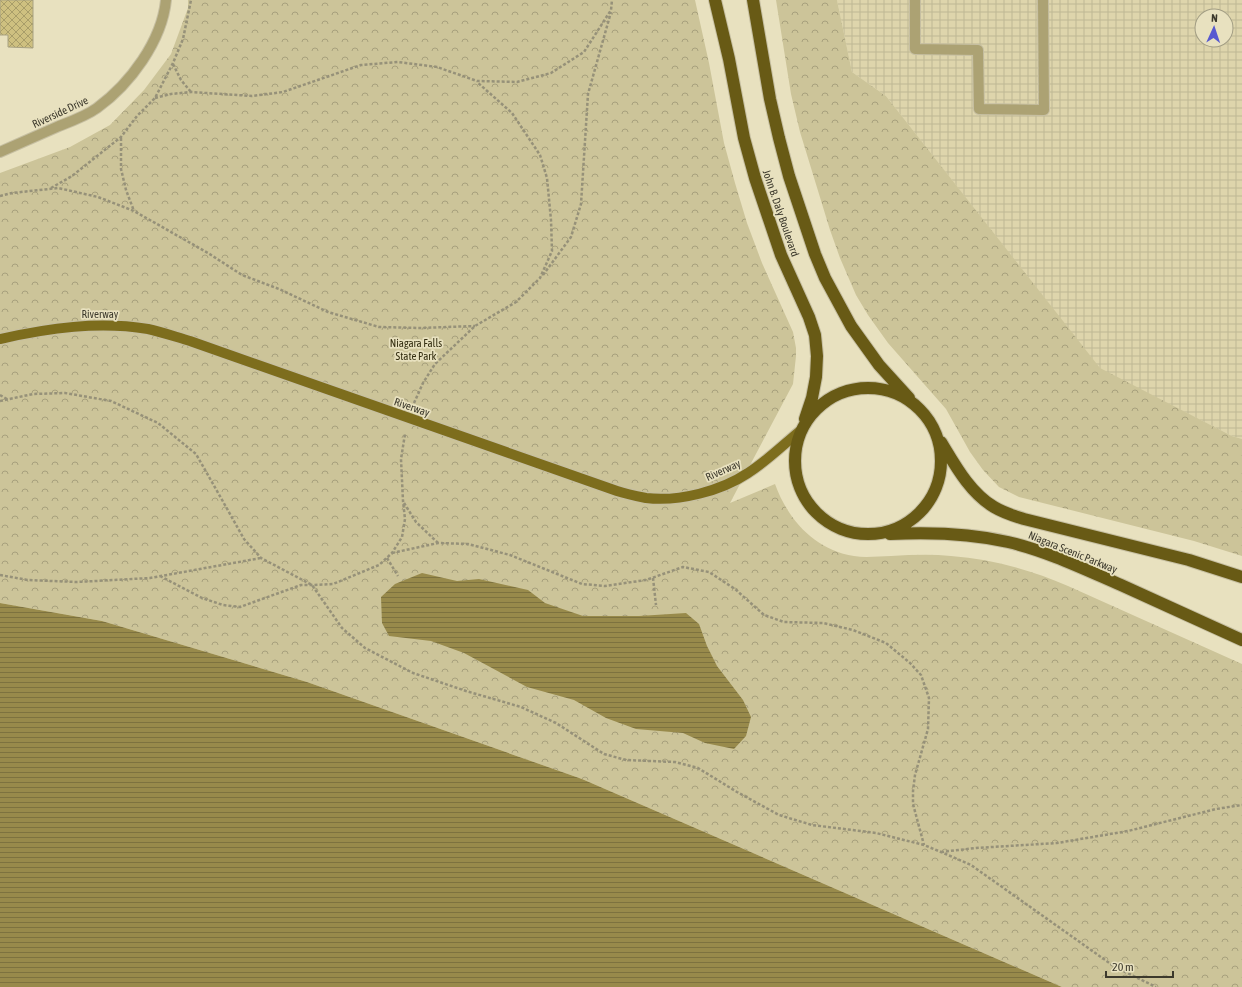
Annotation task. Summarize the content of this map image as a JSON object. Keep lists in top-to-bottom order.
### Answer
{
  "streets": {
    "highway": ["John B. Daly Boulevard", "Niagara Scenic Parkway"],
    "main road": ["Riverway"],
    "street": ["Riverside Drive"]
  },
  "crossings": [
    ["John B. Daly Boulevard", "Riverway"],
    ["John B. Daly Boulevard", "Niagara Scenic Parkway"]
  ],
  "parks": ["Niagara Falls State Park"],
  "scale_bar": "20 m",
  "north": "top"
}
